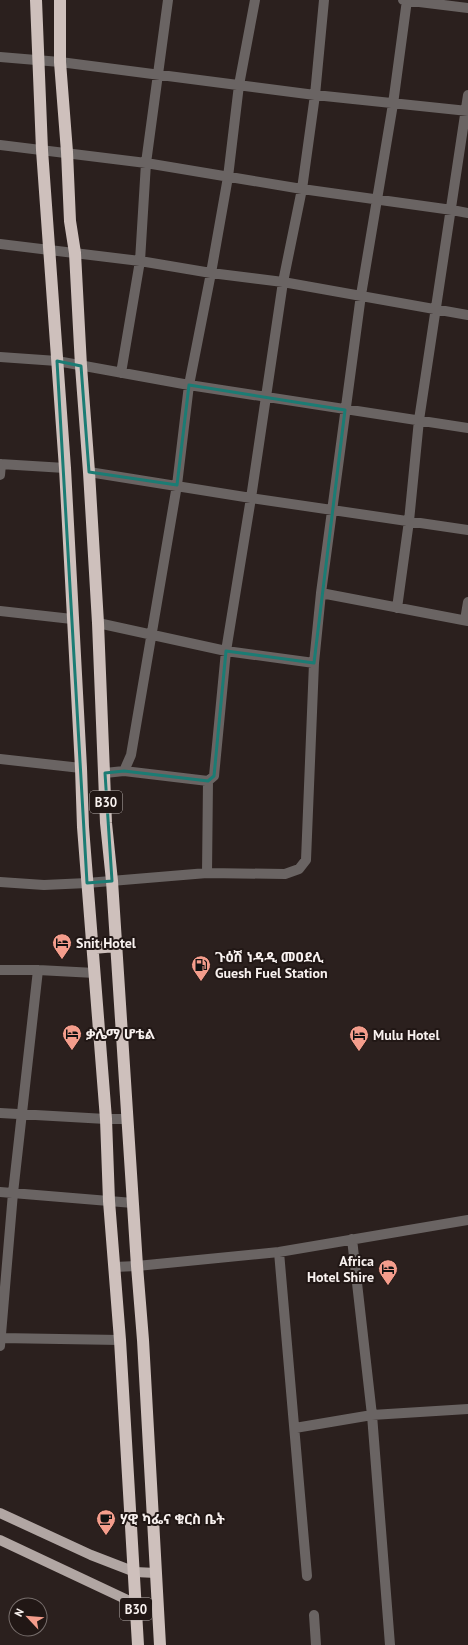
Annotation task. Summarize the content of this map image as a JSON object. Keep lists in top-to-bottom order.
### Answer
{
  "streets": {
    "highway": ["B30"]
  },
  "places": {
    "hotel": [
      "Snit Hotel",
      "ቃሌማ ሆቴል",
      "Mulu Hotel",
      "Africa Hotel Shire"
    ],
    "fuel station": ["ጉዕሽ ነዳዲ መዐደሊ Guesh Fuel Station"],
    "cafe": ["ሃዊ ካፌና ቁርስ ቤት"]
  },
  "north": "top left"
}
